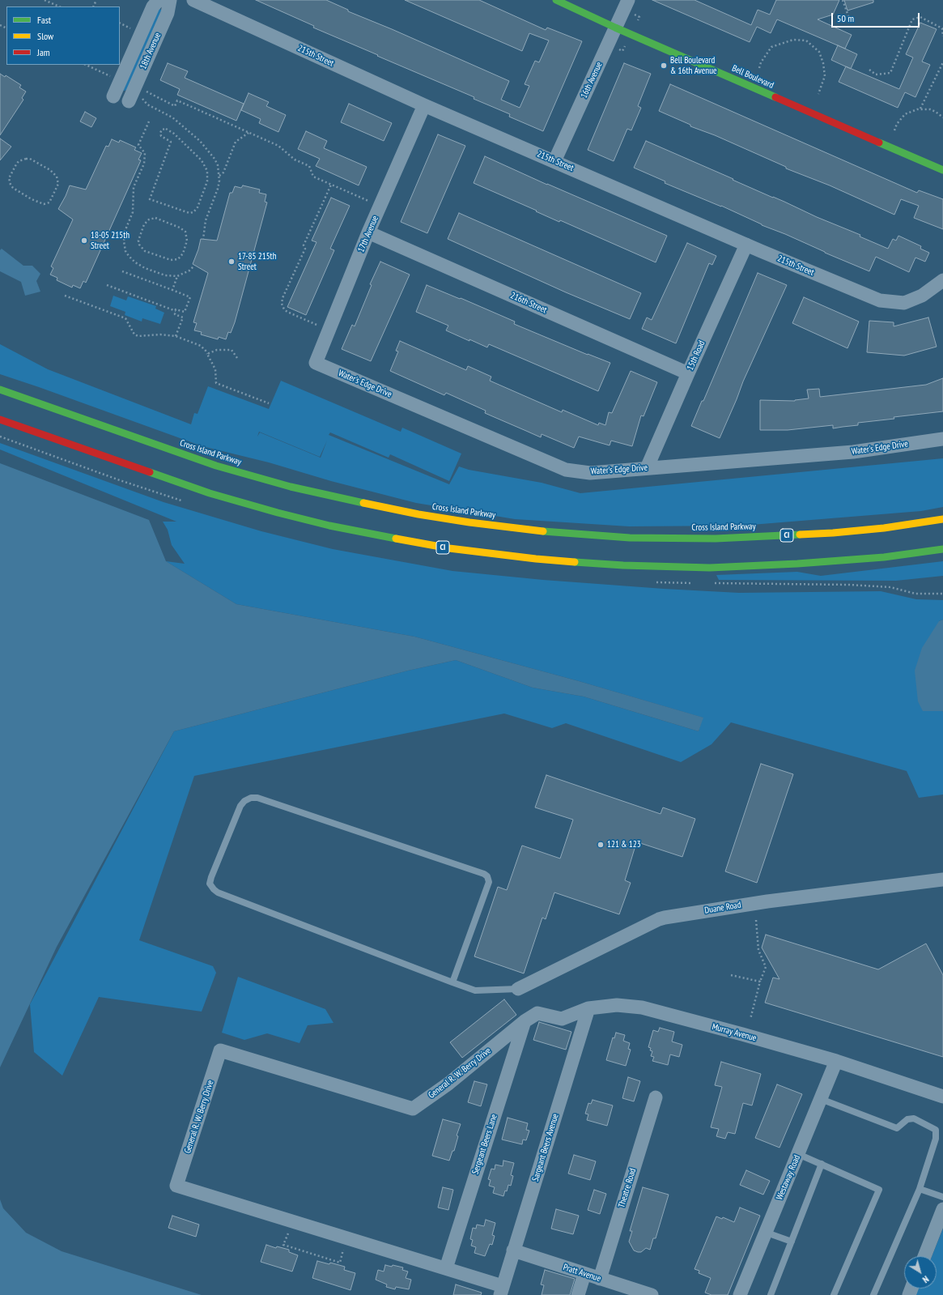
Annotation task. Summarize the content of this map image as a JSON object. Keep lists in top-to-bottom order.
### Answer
{
  "streets": {
    "main road": ["Bell Boulevard", "Cross Island Parkway", "CI"],
    "street": [
      "18th Avenue",
      "215th Street",
      "16th Avenue",
      "17th Avenue",
      "216th Street",
      "15th Road",
      "Water's Edge Drive",
      "Duane Road",
      "Murray Avenue",
      "General R. W. Berry Drive",
      "Sergeant Beers Lane",
      "Sargeant Beers Avenue",
      "Westaway Road",
      "Theatre Road",
      "Pratt Avenue"
    ]
  },
  "crossings": [
    ["215th Street", "16th Avenue"],
    ["215th Street", "17th Avenue"],
    ["215th Street", "15th Road"],
    ["Bell Boulevard", "16th Avenue"],
    ["17th Avenue", "216th Street"],
    ["17th Avenue", "Water's Edge Drive"],
    ["216th Street", "15th Road"],
    ["15th Road", "Water's Edge Drive"],
    ["Murray Avenue", "General R. W. Berry Drive"],
    ["Murray Avenue", "Sergeant Beers Lane"],
    ["Murray Avenue", "Sargeant Beers Avenue"],
    ["Murray Avenue", "Westaway Road"],
    ["General R. W. Berry Drive", "Sergeant Beers Lane"],
    ["General R. W. Berry Drive", "Sargeant Beers Avenue"],
    ["Sargeant Beers Avenue", "Pratt Avenue"],
    ["Theatre Road", "Pratt Avenue"]
  ],
  "places": [
    "Bell Boulevard & 16th Avenue",
    "18-05 215th Street",
    "17-85 215th Street",
    "121 & 123"
  ],
  "legend": ["Fast", "Slow", "Jam"],
  "scale_bar": "50 m",
  "north": "bottom right"
}
